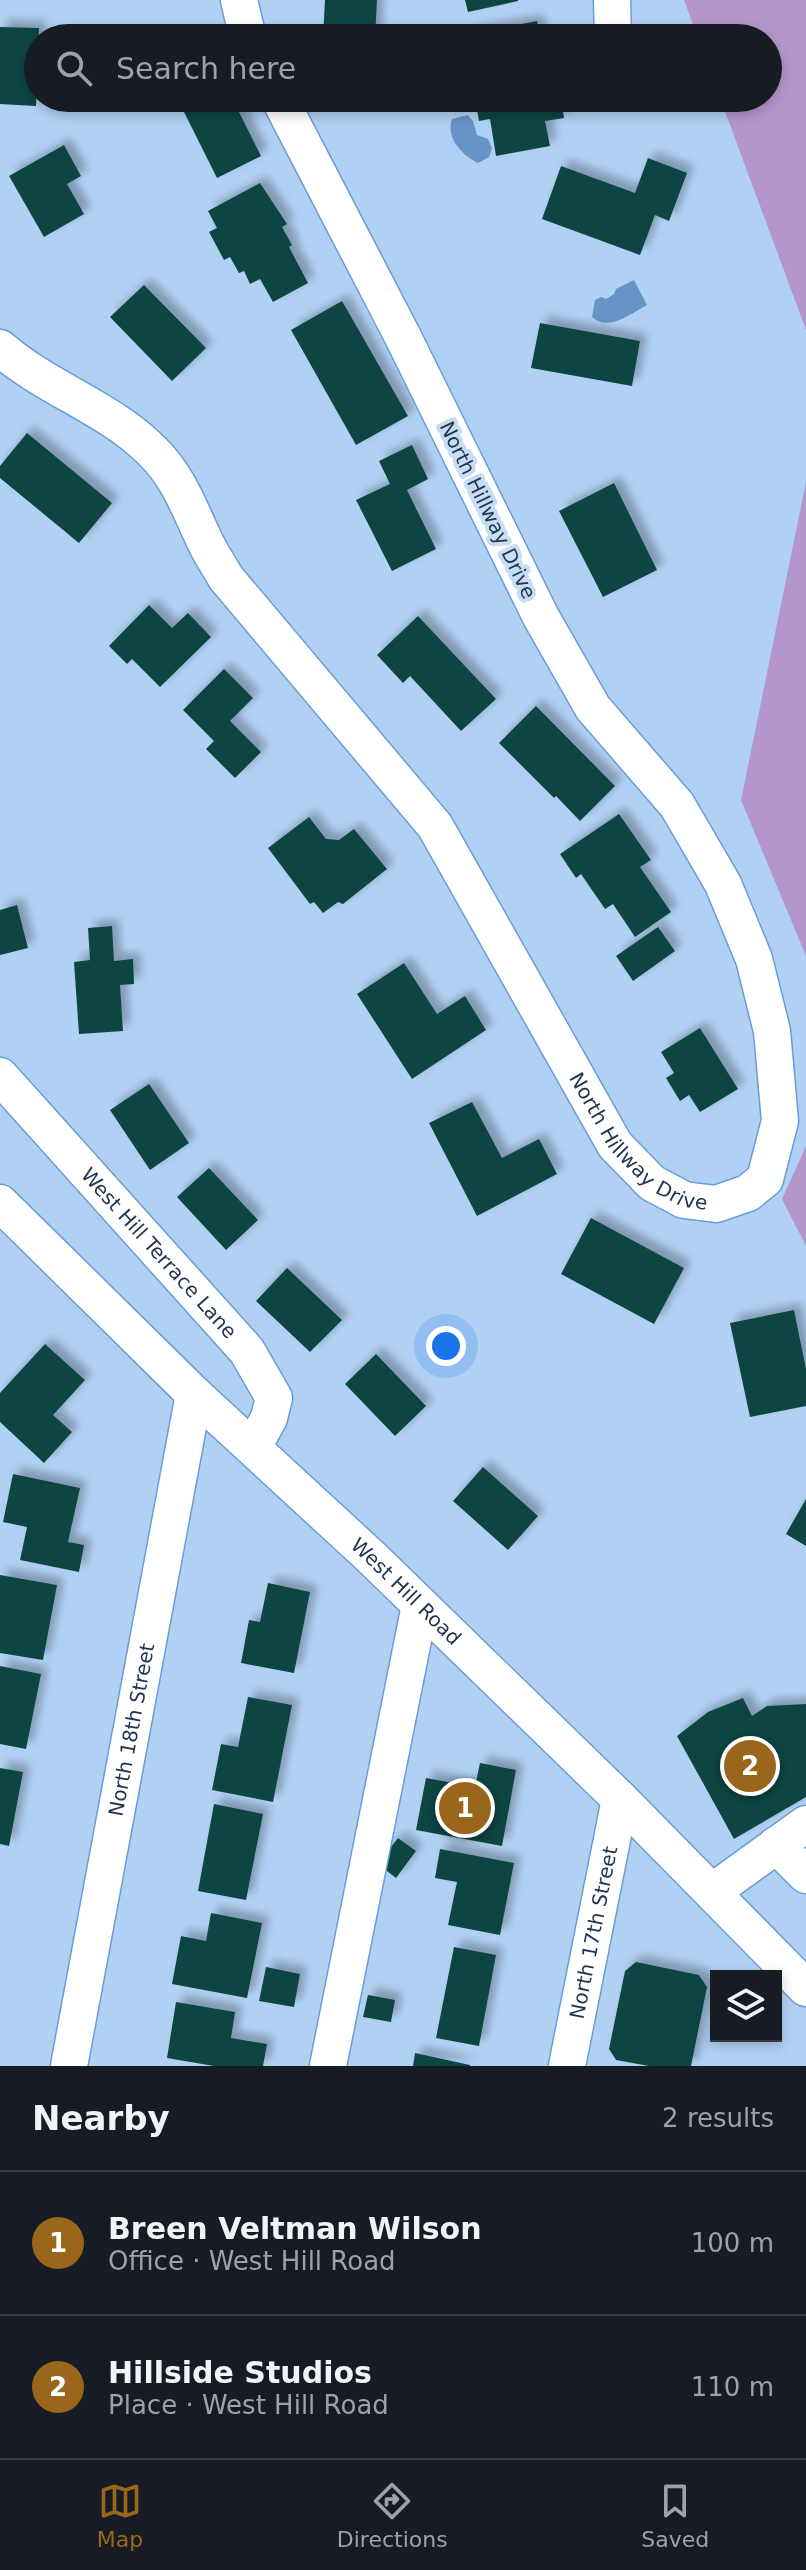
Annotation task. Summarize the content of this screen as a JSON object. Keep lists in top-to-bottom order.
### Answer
{
  "streets": {
    "street": [
      "North Hillway Drive",
      "West Hill Terrace Lane",
      "West Hill Road",
      "North 18th Street",
      "North 17th Street"
    ]
  },
  "crossings": [
    ["West Hill Terrace Lane", "West Hill Road"],
    ["West Hill Road", "North 18th Street"],
    ["West Hill Road", "North 17th Street"]
  ],
  "page": {
    "search": "Search here",
    "pins": ["2", "1"],
    "heading": ["Nearby", "2 results"],
    "list": [
      {
        "mark": "1",
        "name": "Breen Veltman Wilson",
        "note": "Office · West Hill Road",
        "value": "100 m"
      },
      {
        "mark": "2",
        "name": "Hillside Studios",
        "note": "Place · West Hill Road",
        "value": "110 m"
      }
    ],
    "nav": ["Map", "Directions", "Saved"]
  }
}
